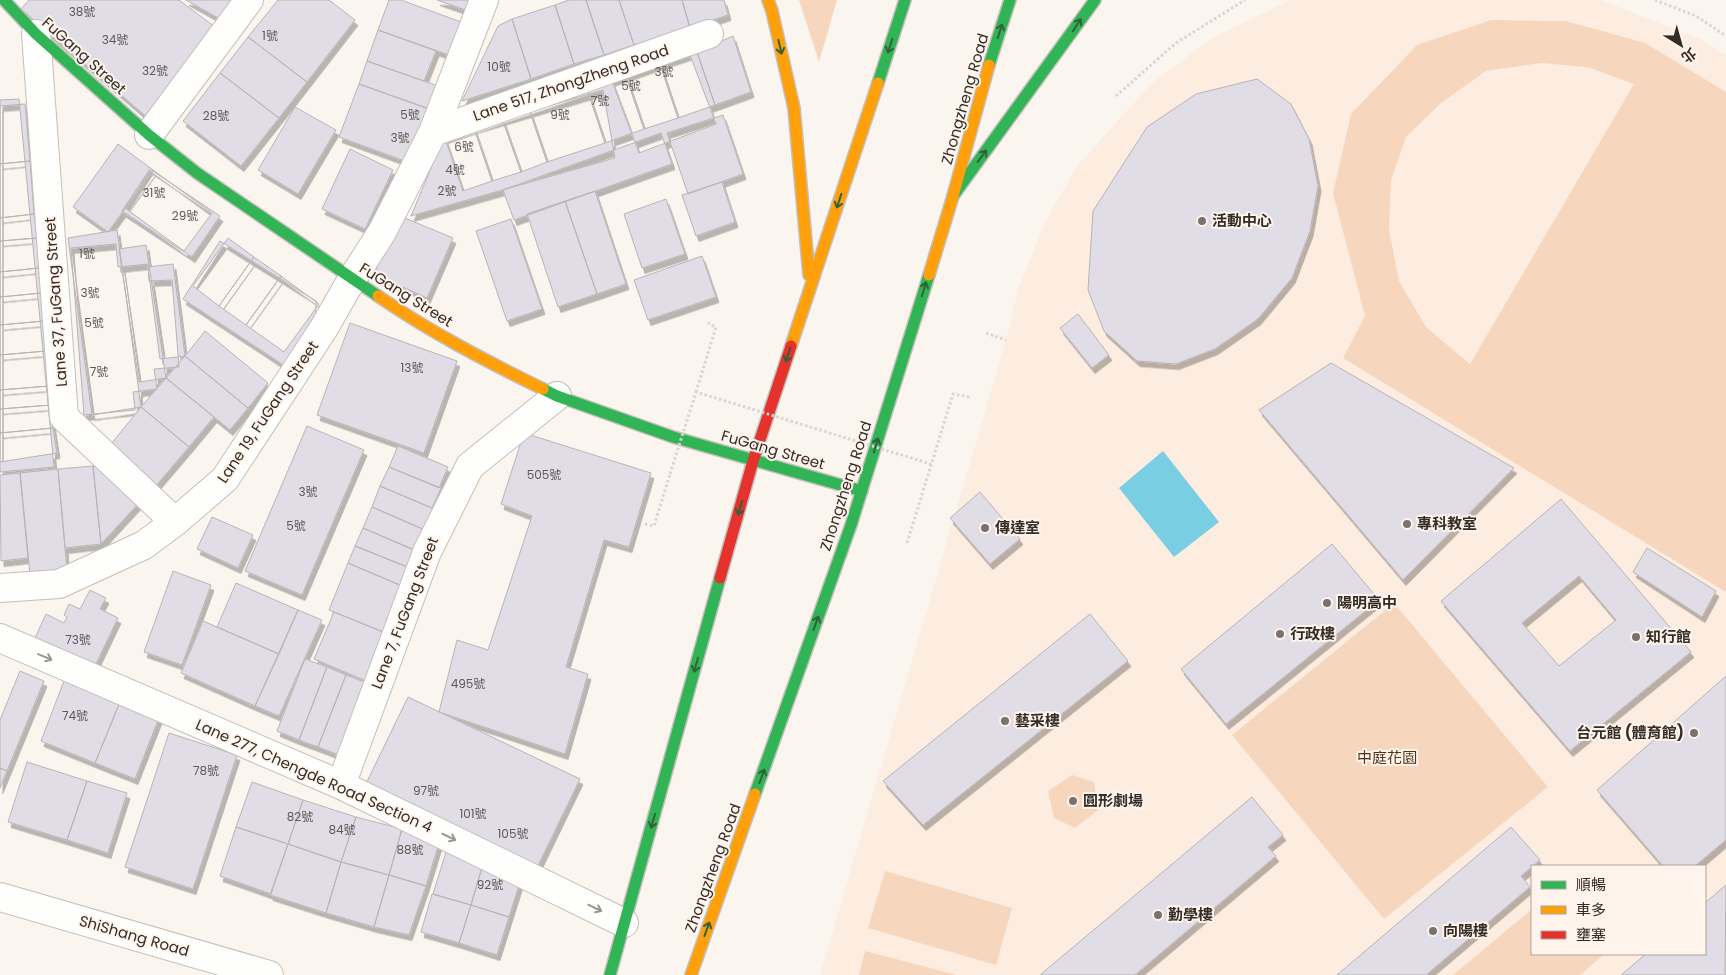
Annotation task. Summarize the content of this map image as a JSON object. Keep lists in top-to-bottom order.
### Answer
{
  "streets": {
    "main road": ["FuGang Street", "Zhongzheng Road"],
    "street": [
      "Lane 517, ZhongZheng Road",
      "Lane 37, FuGang Street",
      "Lane 19, FuGang Street",
      "Lane 7, FuGang Street",
      "Lane 277, Chengde Road Section 4",
      "ShiShang Road"
    ]
  },
  "crossings": [
    ["FuGang Street", "Zhongzheng Road"],
    ["FuGang Street", "Lane 37, FuGang Street"],
    ["FuGang Street", "Lane 19, FuGang Street"],
    ["FuGang Street", "Lane 7, FuGang Street"],
    ["Lane 517, ZhongZheng Road", "Lane 19, FuGang Street"],
    ["Lane 37, FuGang Street", "Lane 19, FuGang Street"],
    ["Lane 7, FuGang Street", "Lane 277, Chengde Road Section 4"]
  ],
  "one_way": ["Lane 277, Chengde Road Section 4"],
  "parks": ["中庭花園"],
  "places": [
    "活動中心",
    "專科教室",
    "傳達室",
    "陽明高中",
    "行政樓",
    "知行館",
    "藝采樓",
    "台元館 (體育館)",
    "圓形劇場",
    "勤學樓",
    "向陽樓"
  ],
  "house_numbers": [
    "38號",
    "1號",
    "34號",
    "10號",
    "32號",
    "3號",
    "5號",
    "7號",
    "5號",
    "9號",
    "28號",
    "3號",
    "6號",
    "4號",
    "2號",
    "31號",
    "29號",
    "1號",
    "3號",
    "5號",
    "13號",
    "7號",
    "505號",
    "3號",
    "5號",
    "73號",
    "495號",
    "74號",
    "78號",
    "97號",
    "101號",
    "82號",
    "84號",
    "105號",
    "88號",
    "92號"
  ],
  "legend": ["順暢", "車多", "壅塞"],
  "north": "bottom right"
}
